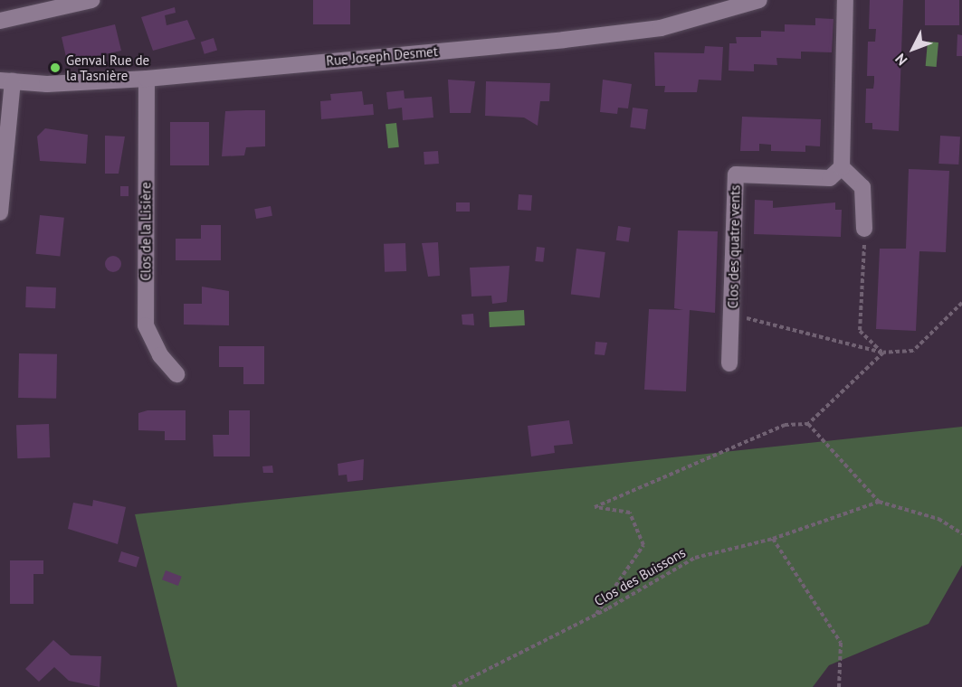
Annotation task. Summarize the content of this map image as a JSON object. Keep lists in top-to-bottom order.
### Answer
{
  "streets": {
    "street": ["Rue Joseph Desmet", "Clos de la Lisière", "Clos des quatre vents"],
    "path": ["Clos des Buissons"]
  },
  "crossings": [
    ["Rue Joseph Desmet", "Clos de la Lisière"]
  ],
  "places": ["Genval Rue de la Tasnière"],
  "north": "bottom left"
}
